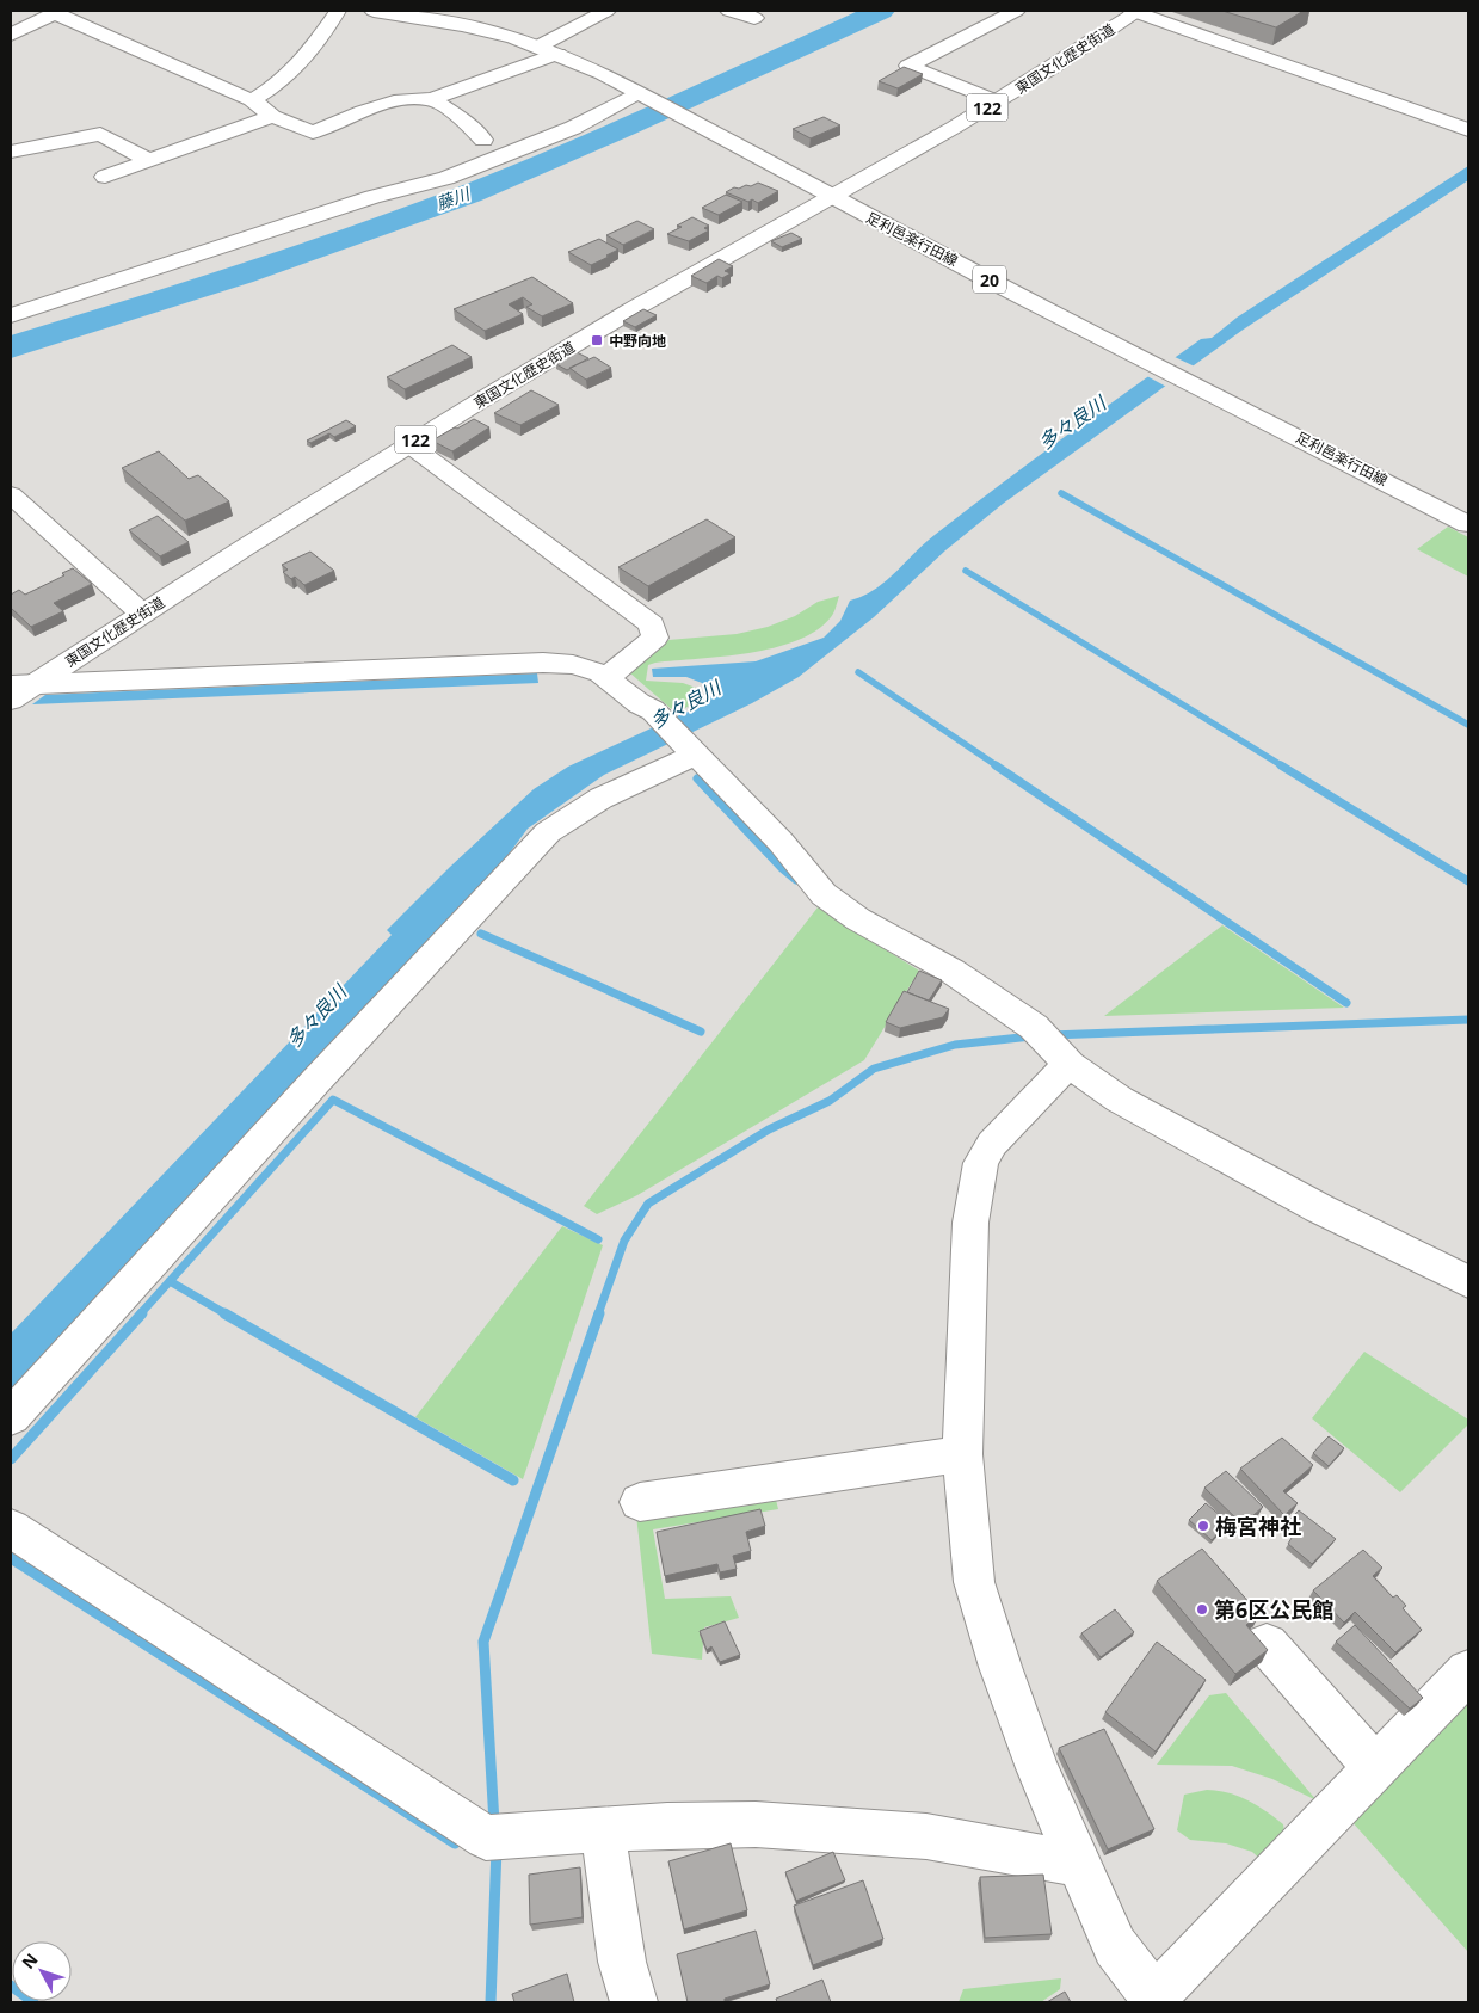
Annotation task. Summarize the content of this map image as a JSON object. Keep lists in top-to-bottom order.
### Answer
{
  "streets": {
    "main road": [
      "東国文化歴史街道",
      "122",
      "足利邑楽行田線",
      "20"
    ]
  },
  "crossings": [
    ["東国文化歴史街道", "足利邑楽行田線"]
  ],
  "water": ["藤川", "多々良川"],
  "places": {
    "transit": ["中野向地"],
    "other": ["梅宮神社", "第6区公民館"]
  },
  "north": "top left"
}
